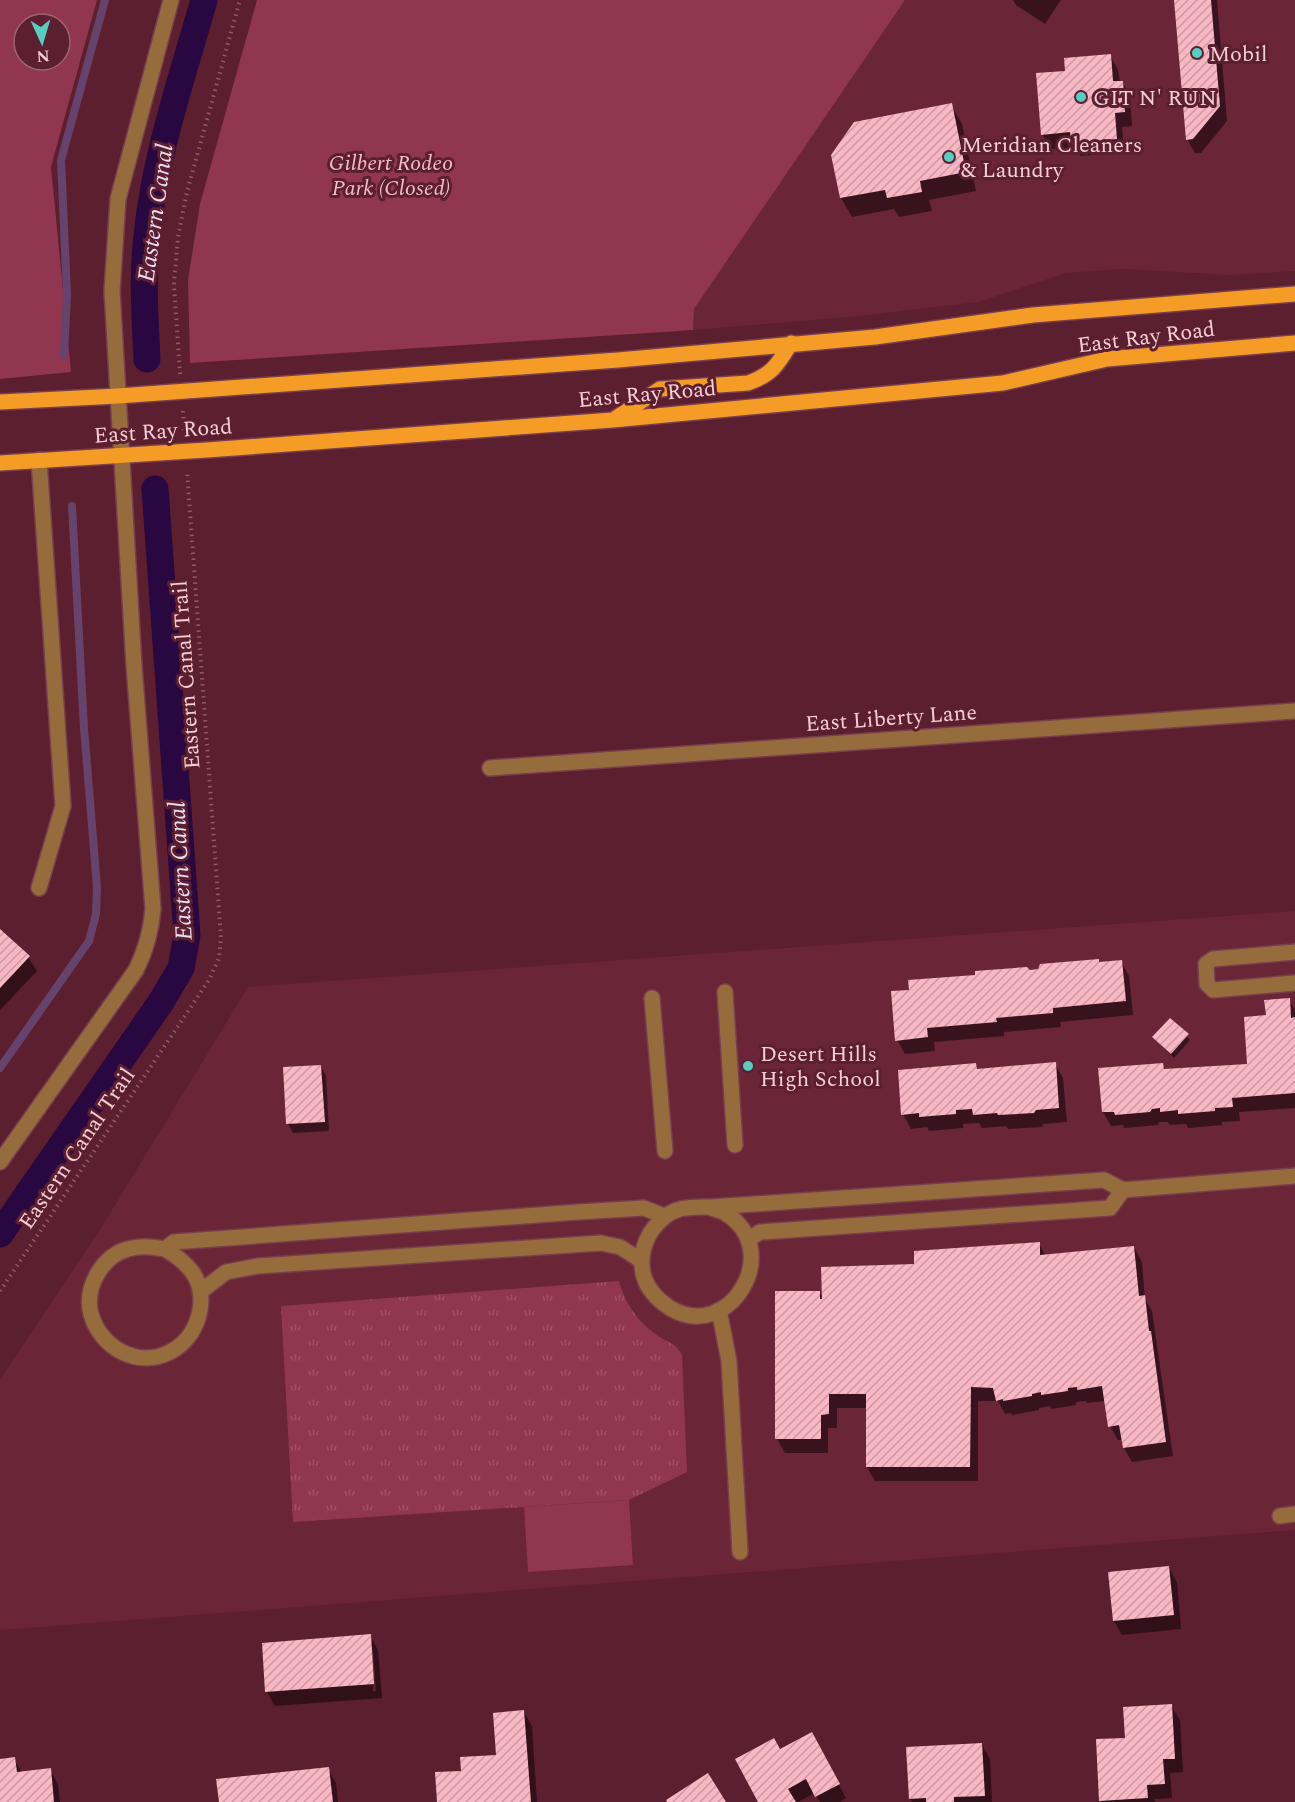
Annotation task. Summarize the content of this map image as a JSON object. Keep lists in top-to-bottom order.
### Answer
{
  "streets": {
    "main road": ["East Ray Road"],
    "street": ["East Liberty Lane"],
    "path": ["Eastern Canal Trail"]
  },
  "crossings": [
    ["East Ray Road", "Eastern Canal Trail"]
  ],
  "water": ["Eastern Canal"],
  "parks": ["Gilbert Rodeo Park (Closed)"],
  "places": [
    "Mobil",
    "GIT N' RUN",
    "Meridian Cleaners & Laundry",
    "Desert Hills High School"
  ],
  "north": "bottom"
}
